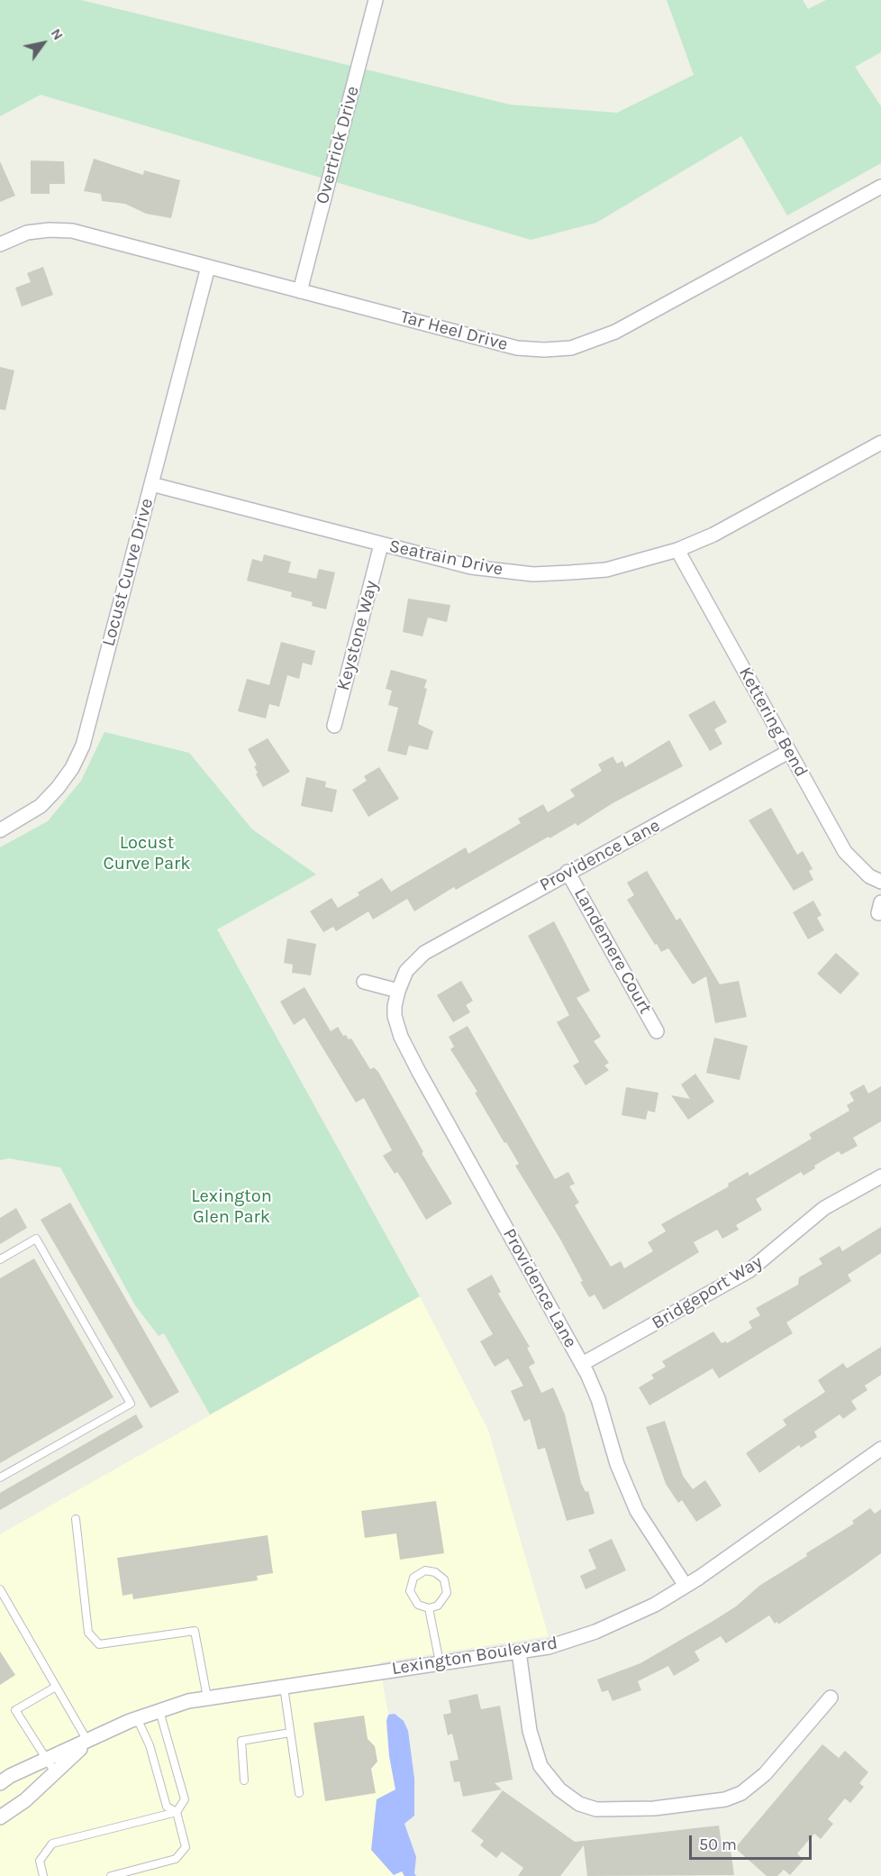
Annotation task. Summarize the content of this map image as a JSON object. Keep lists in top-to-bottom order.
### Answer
{
  "streets": {
    "street": [
      "Overtrick Drive",
      "Tar Heel Drive",
      "Seatrain Drive",
      "Locust Curve Drive",
      "Keystone Way",
      "Kettering Bend",
      "Providence Lane",
      "Landemere Court",
      "Bridgeport Way",
      "Lexington Boulevard"
    ]
  },
  "crossings": [
    ["Overtrick Drive", "Tar Heel Drive"],
    ["Tar Heel Drive", "Locust Curve Drive"],
    ["Seatrain Drive", "Locust Curve Drive"],
    ["Seatrain Drive", "Keystone Way"],
    ["Seatrain Drive", "Kettering Bend"],
    ["Kettering Bend", "Providence Lane"],
    ["Providence Lane", "Landemere Court"],
    ["Providence Lane", "Bridgeport Way"],
    ["Providence Lane", "Lexington Boulevard"]
  ],
  "parks": ["Locust Curve Park", "Lexington Glen Park"],
  "scale_bar": "50 m",
  "north": "top right"
}
